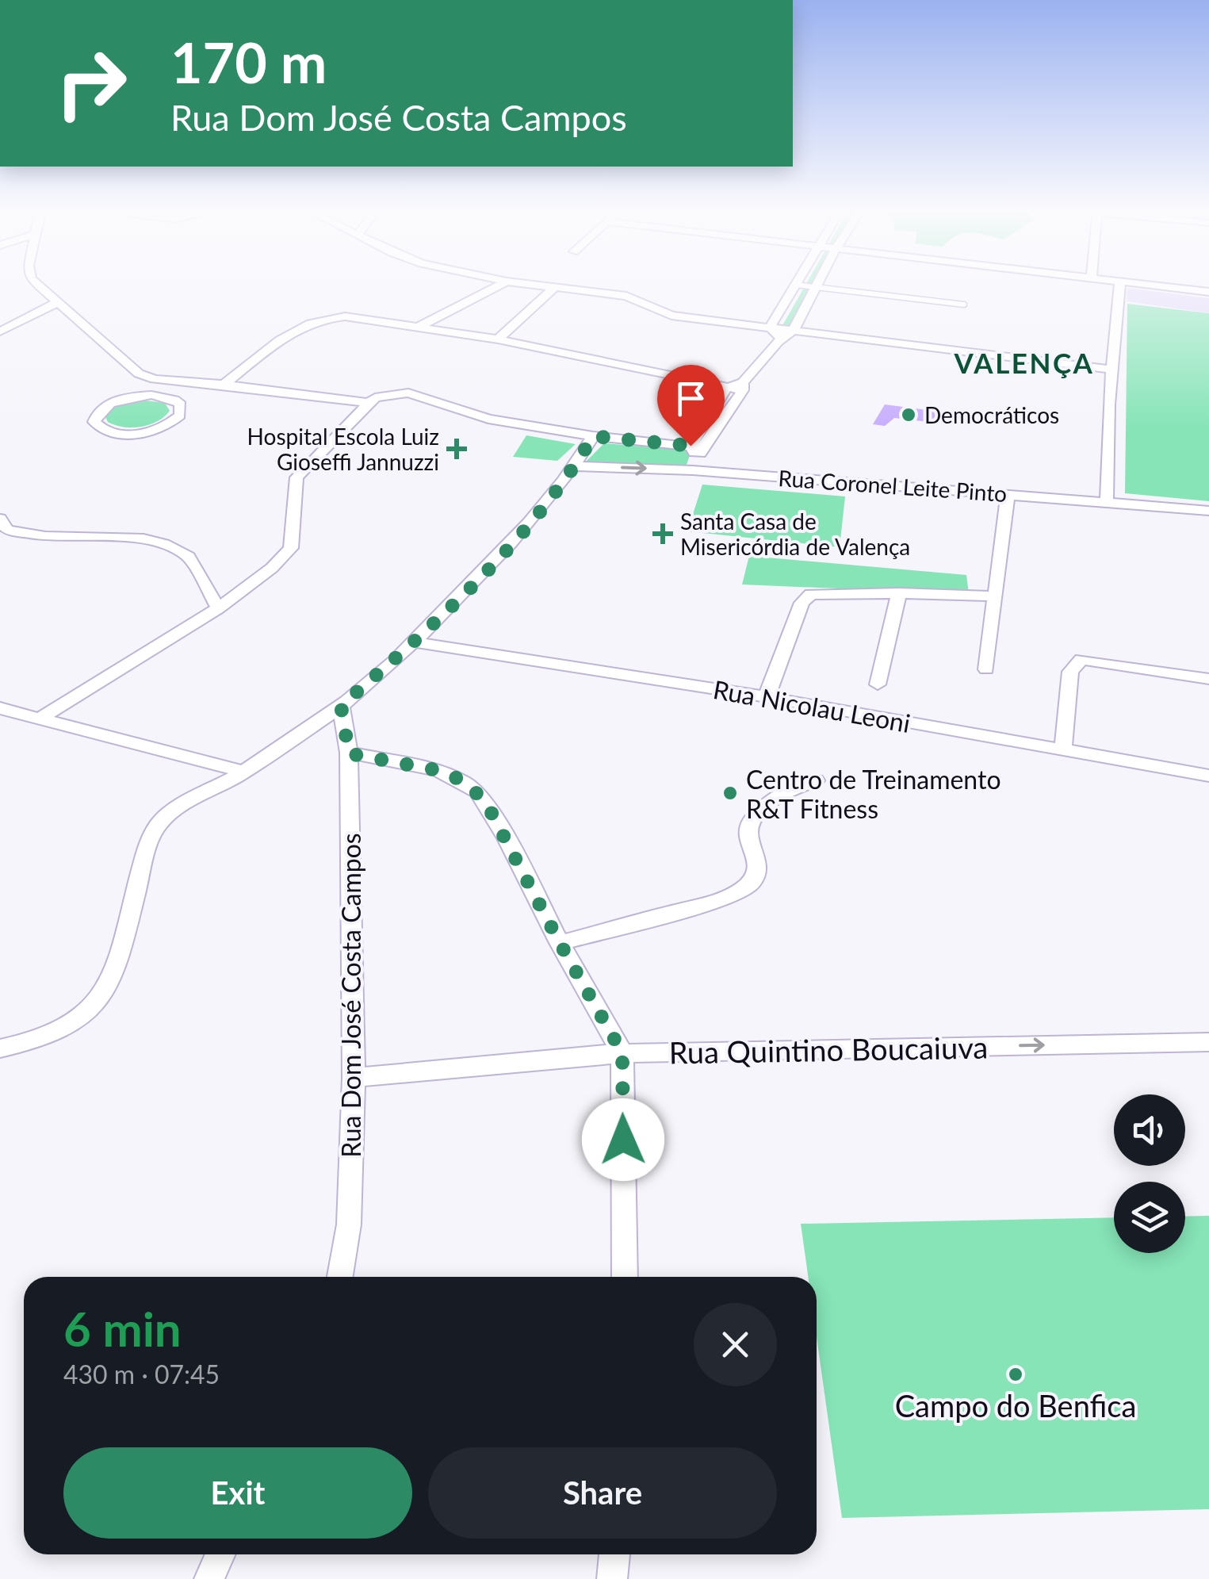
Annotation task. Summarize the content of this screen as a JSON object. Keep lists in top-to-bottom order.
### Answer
{
  "streets": {
    "street": [
      "Rua Coronel Leite Pinto",
      "Rua Nicolau Leoni",
      "Rua Dom José Costa Campos",
      "Rua Quintino Boucaiuva"
    ]
  },
  "crossings": [
    ["Rua Dom José Costa Campos", "Rua Quintino Boucaiuva"]
  ],
  "one_way": ["Rua Quintino Boucaiuva"],
  "districts": ["VALENÇA"],
  "places": {
    "other": ["Democráticos", "Centro de Treinamento R&T Fitness", "Campo do Benfica"],
    "health": ["Hospital Escola Luiz Gioseffi Jannuzzi", "Santa Casa de Misericórdia de Valença"]
  },
  "page": {
    "turn": ["170 m", "Rua Dom José Costa Campos"],
    "heading": ["6 min", "430 m · 07:45"],
    "buttons": ["Exit", "Share"]
  }
}
